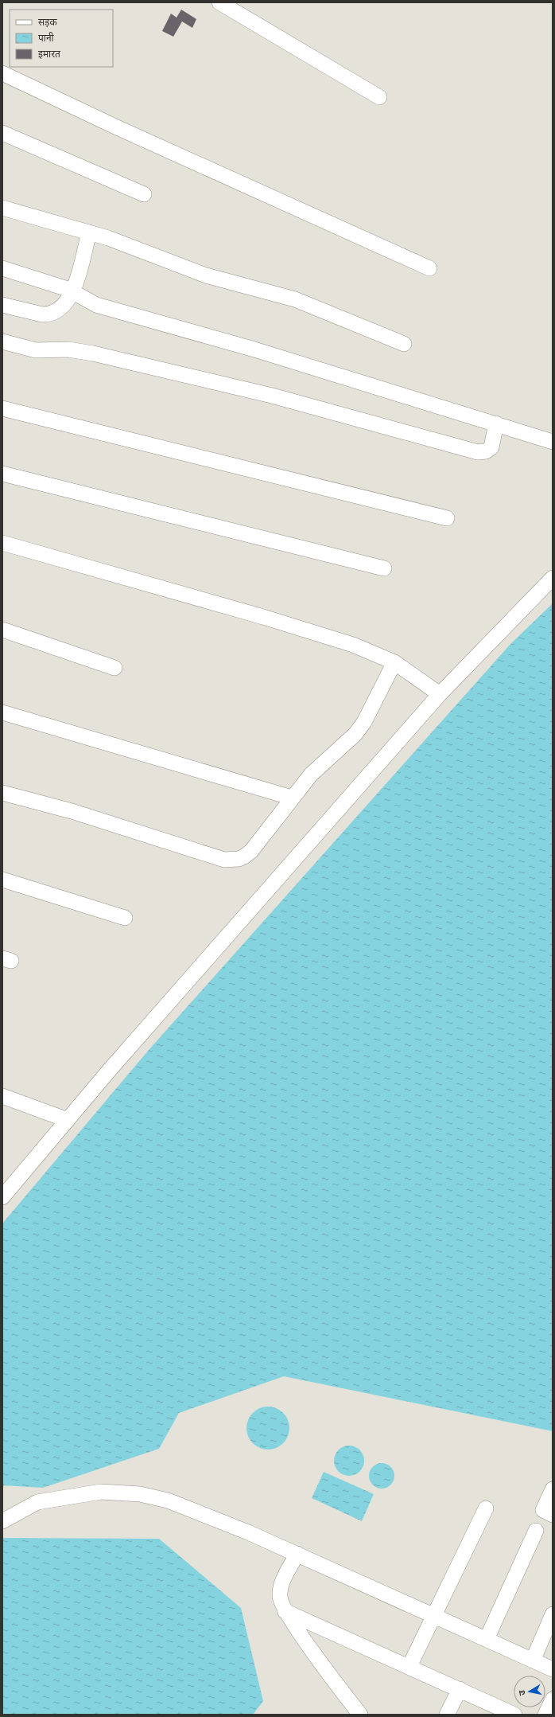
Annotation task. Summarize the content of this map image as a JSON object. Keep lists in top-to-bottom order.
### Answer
{
  "legend": ["सड़क", "पानी", "इमारत"],
  "north": "left"
}
